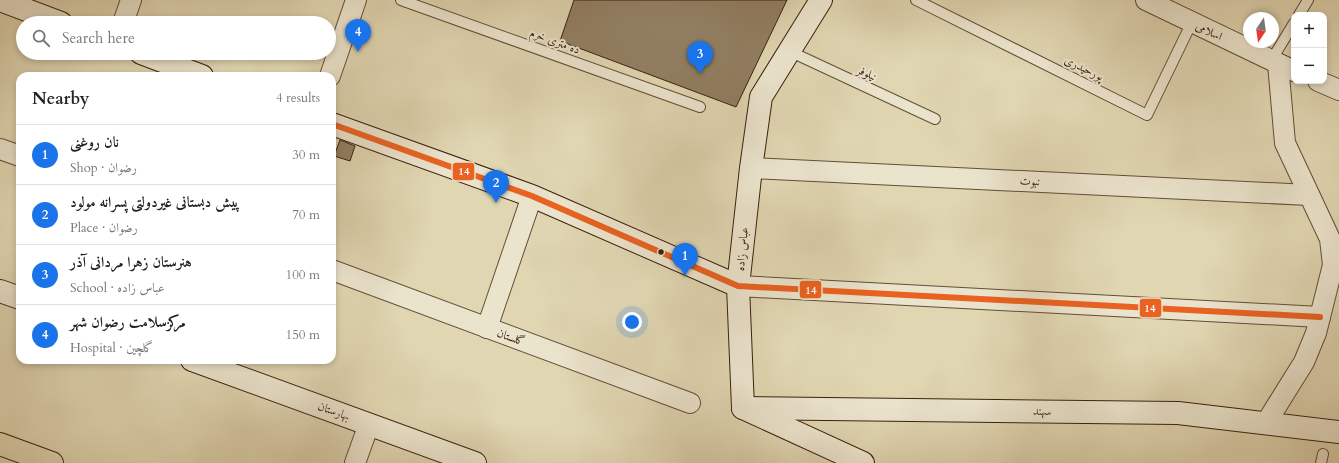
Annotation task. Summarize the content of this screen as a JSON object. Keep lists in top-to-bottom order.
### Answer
{
  "streets": {
    "main road": ["عباس زاده", "بهارستان", "سهند"],
    "street": ["اسلامی", "نبوت", "گلستان"],
    "lane": ["ده متری خرم", "پورحیدری", "نیلوفر"]
  },
  "crossings": [
    ["اسلامی", "پورحیدری"],
    ["نیلوفر", "عباس زاده"],
    ["نبوت", "عباس زاده"],
    ["عباس زاده", "سهند"]
  ],
  "lines": ["transit line 14"],
  "north": "bottom",
  "page": {
    "map_buttons": ["+", "−"],
    "search": "Search here",
    "pins": [
      "4",
      "3",
      "2",
      "1"
    ],
    "heading": ["Nearby", "4 results"],
    "list": [
      {
        "mark": "1",
        "name": "نان روغنی",
        "note": "Shop · رضوان",
        "value": "30 m"
      },
      {
        "mark": "2",
        "name": "پیش دبستانی غیردولتی پسرانه مولود",
        "note": "Place · رضوان",
        "value": "70 m"
      },
      {
        "mark": "3",
        "name": "هنرستان زهرا مردانی آذر",
        "note": "School · عباس زاده",
        "value": "100 m"
      },
      {
        "mark": "4",
        "name": "مرکزسلامت رضوان شهر",
        "note": "Hospital · گلچین",
        "value": "150 m"
      }
    ]
  }
}
